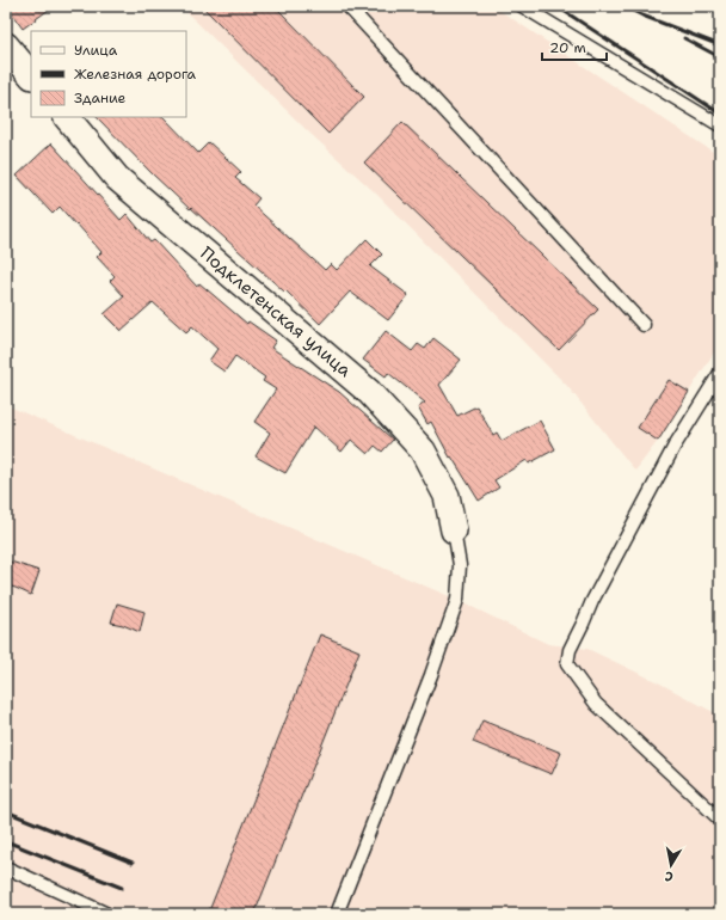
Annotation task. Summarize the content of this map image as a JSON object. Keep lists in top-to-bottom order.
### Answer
{
  "streets": {
    "street": ["Подклетенская улица"]
  },
  "legend": ["Улица", "Железная дорога", "Здание"],
  "scale_bar": "20 m",
  "north": "bottom"
}
